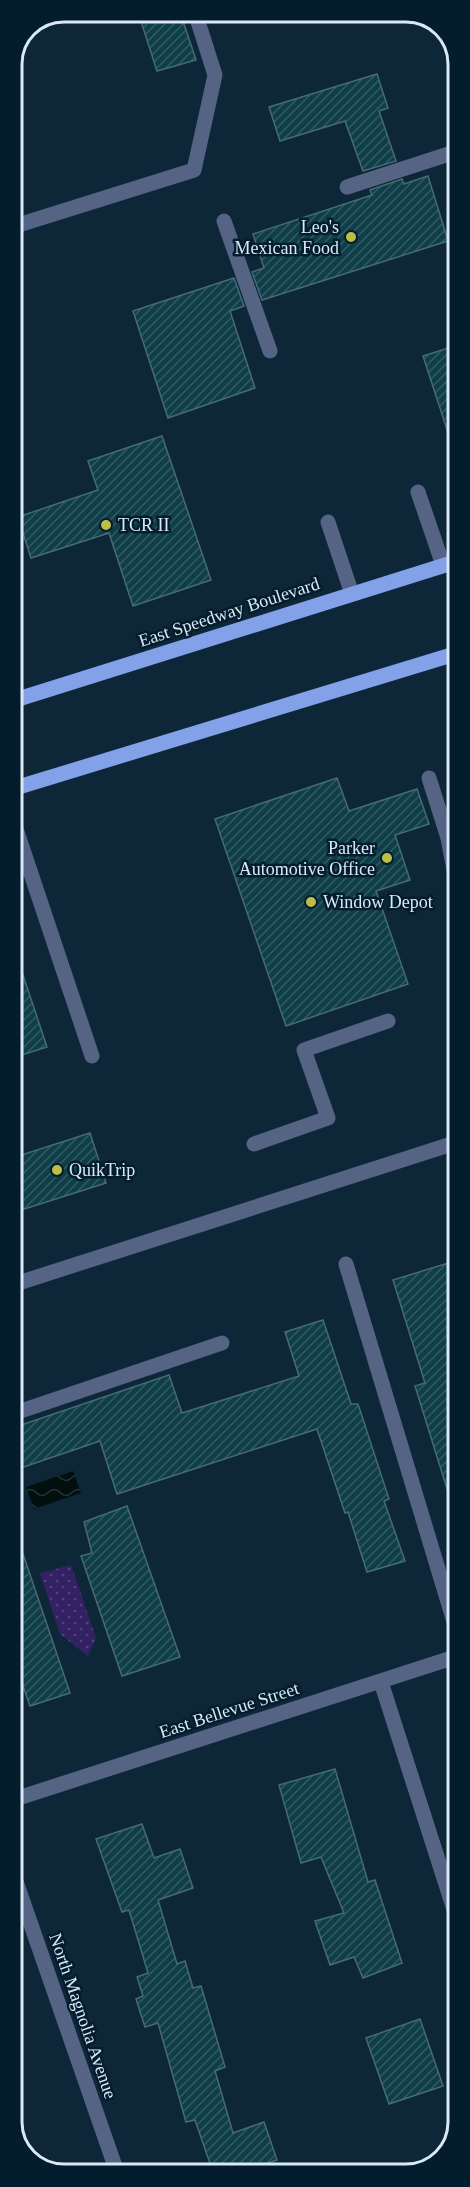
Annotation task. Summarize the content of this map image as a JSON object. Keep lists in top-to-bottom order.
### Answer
{
  "streets": {
    "main road": ["East Speedway Boulevard"],
    "street": ["East Bellevue Street", "North Magnolia Avenue"]
  },
  "places": [
    "Leo's Mexican Food",
    "TCR II",
    "Parker Automotive Office",
    "Window Depot",
    "QuikTrip"
  ]
}
